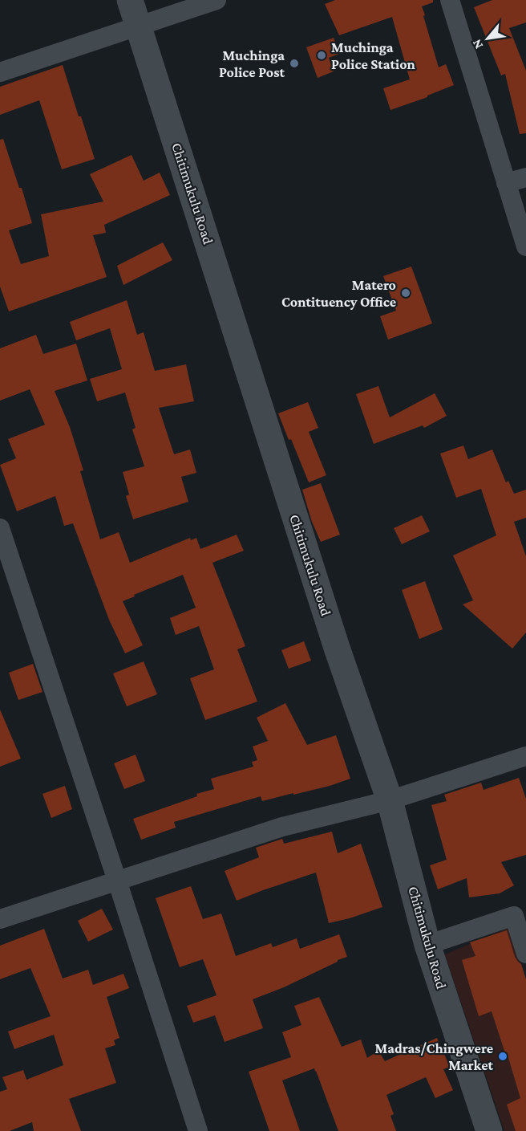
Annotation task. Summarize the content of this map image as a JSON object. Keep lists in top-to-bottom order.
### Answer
{
  "streets": {
    "street": ["Chitimukulu Road"]
  },
  "places": [
    "Muchinga Police Station",
    "Muchinga Police Post",
    "Matero Contituency Office",
    "Madras/Chingwere Market"
  ],
  "north": "bottom left"
}
